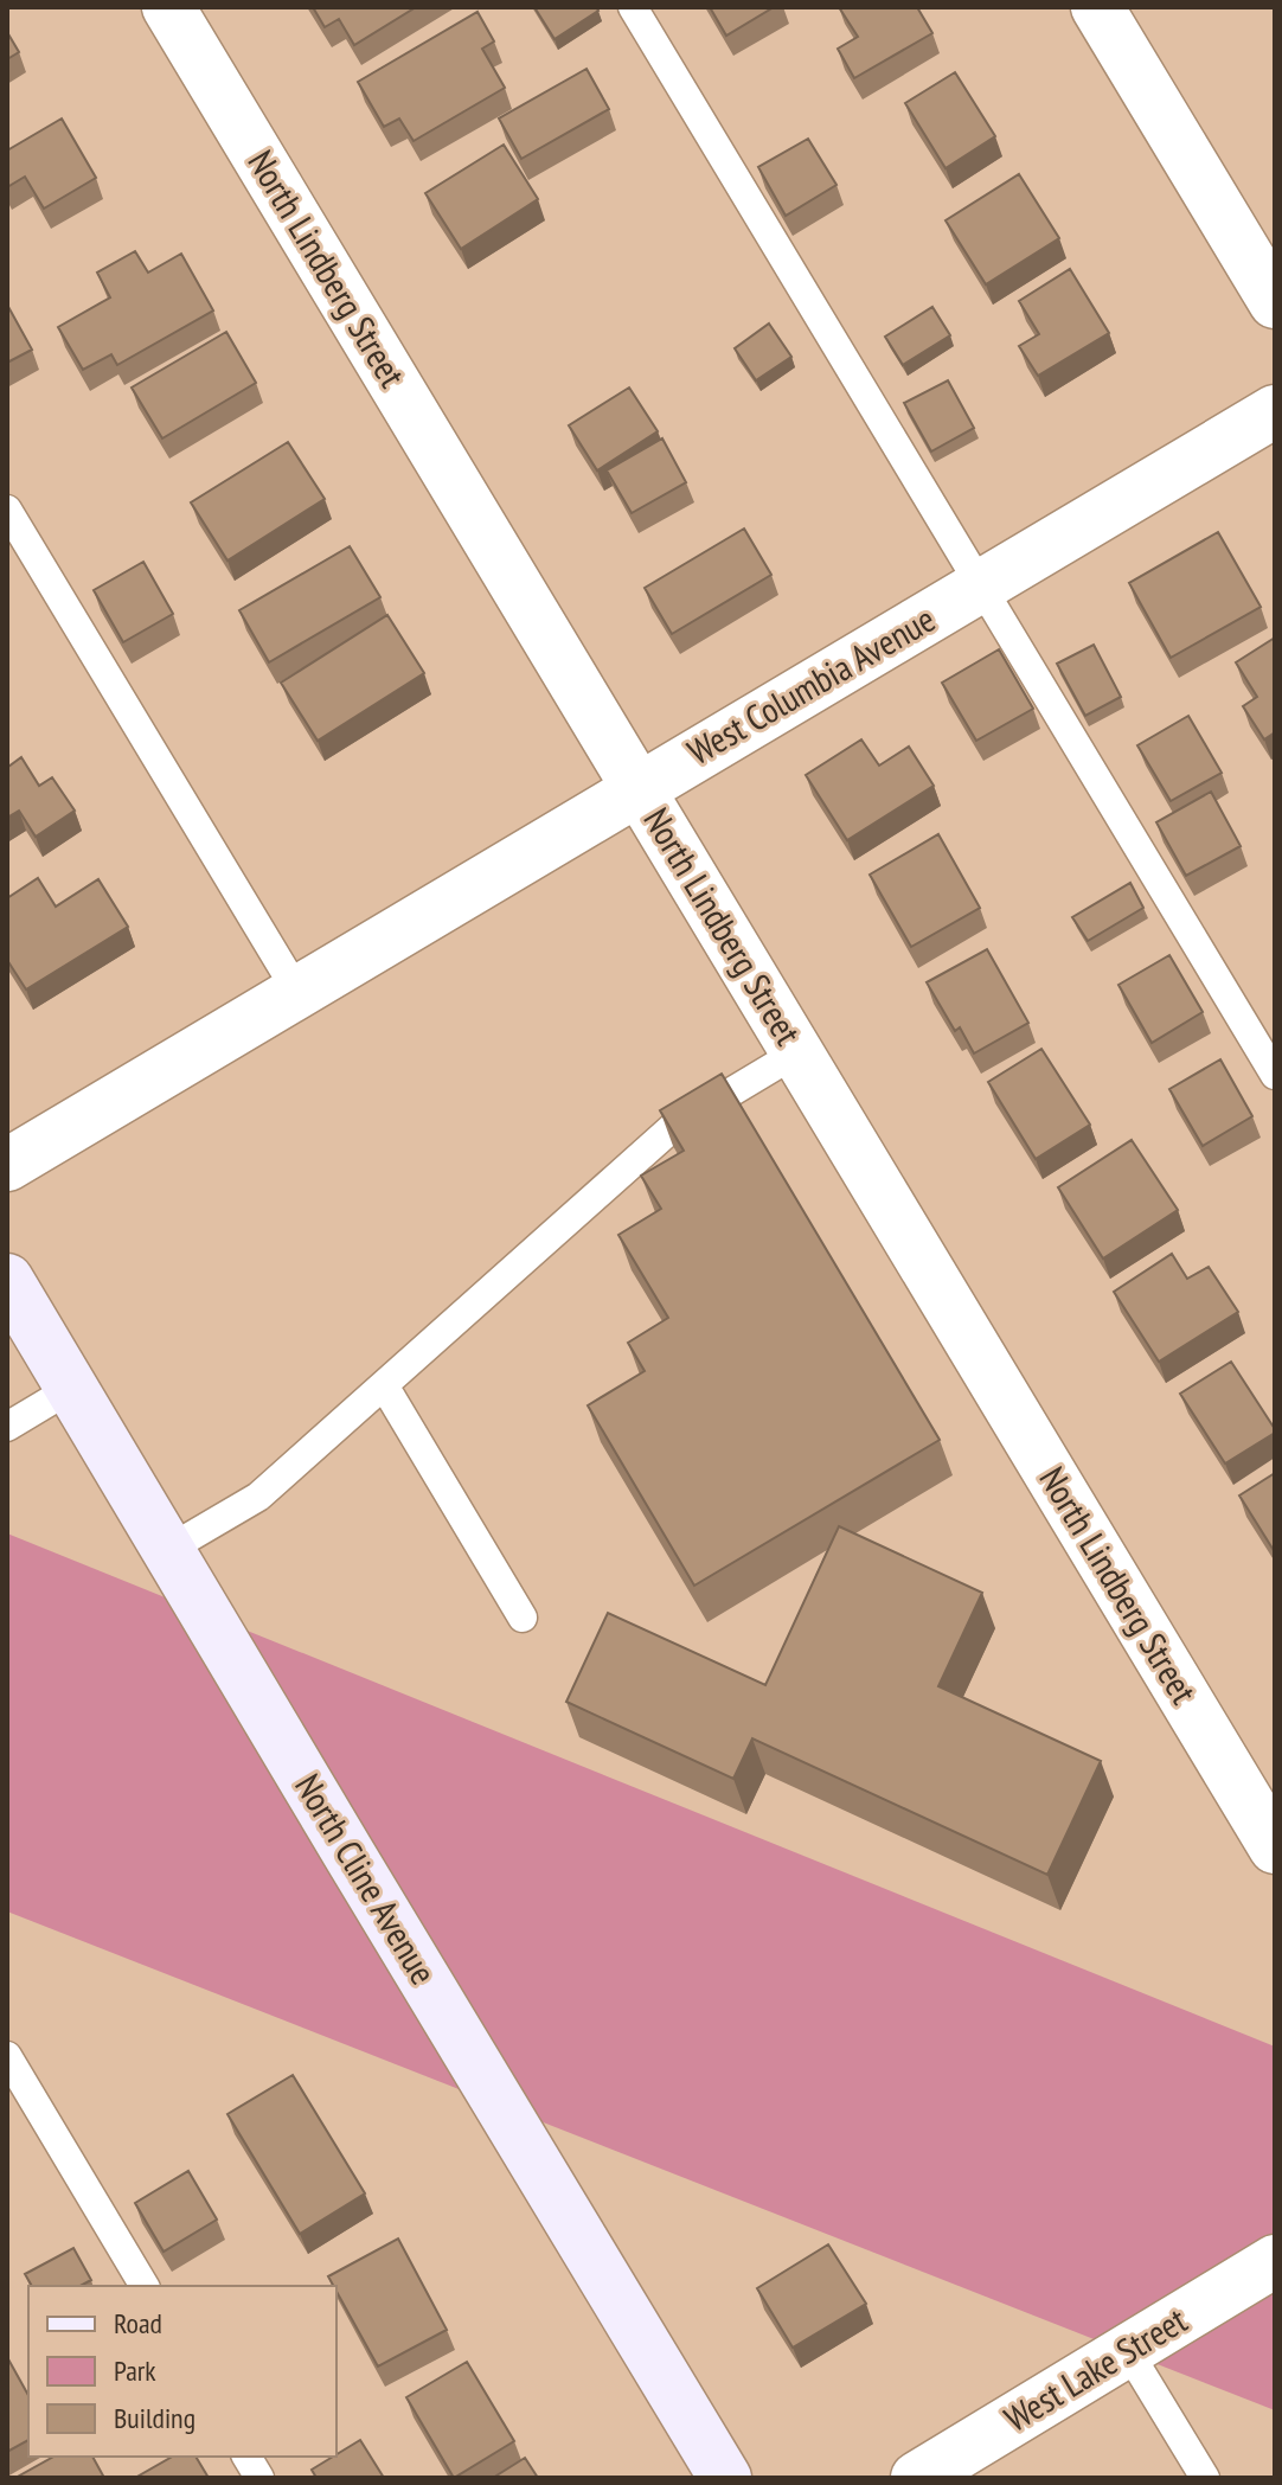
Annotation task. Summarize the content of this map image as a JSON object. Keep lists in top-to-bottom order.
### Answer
{
  "streets": {
    "street": [
      "North Lindberg Street",
      "West Columbia Avenue",
      "North Cline Avenue",
      "West Lake Street"
    ]
  },
  "crossings": [
    ["North Lindberg Street", "West Columbia Avenue"]
  ],
  "legend": ["Road", "Park", "Building"]
}
